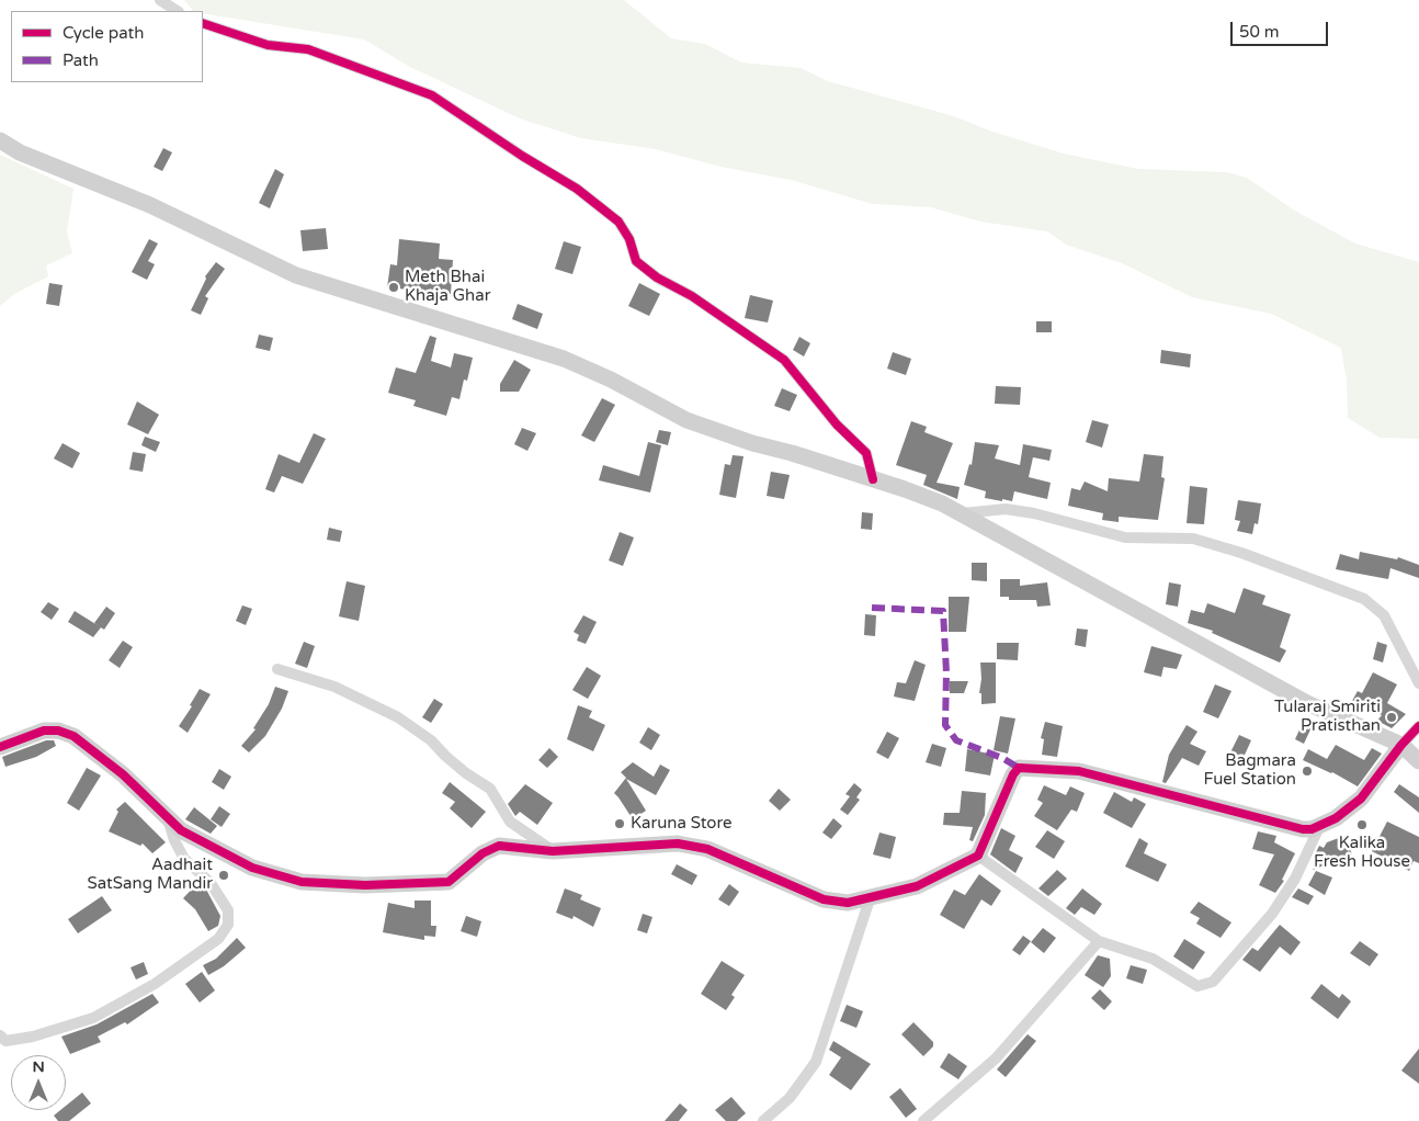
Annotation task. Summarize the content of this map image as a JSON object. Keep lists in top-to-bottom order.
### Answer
{
  "places": [
    "Meth Bhai Khaja Ghar",
    "Tularaj Smiriti Pratisthan",
    "Bagmara Fuel Station",
    "Karuna Store",
    "Kalika Fresh House",
    "Aadhait SatSang Mandir"
  ],
  "legend": ["Cycle path", "Path"],
  "scale_bar": "50 m",
  "north": "top"
}
